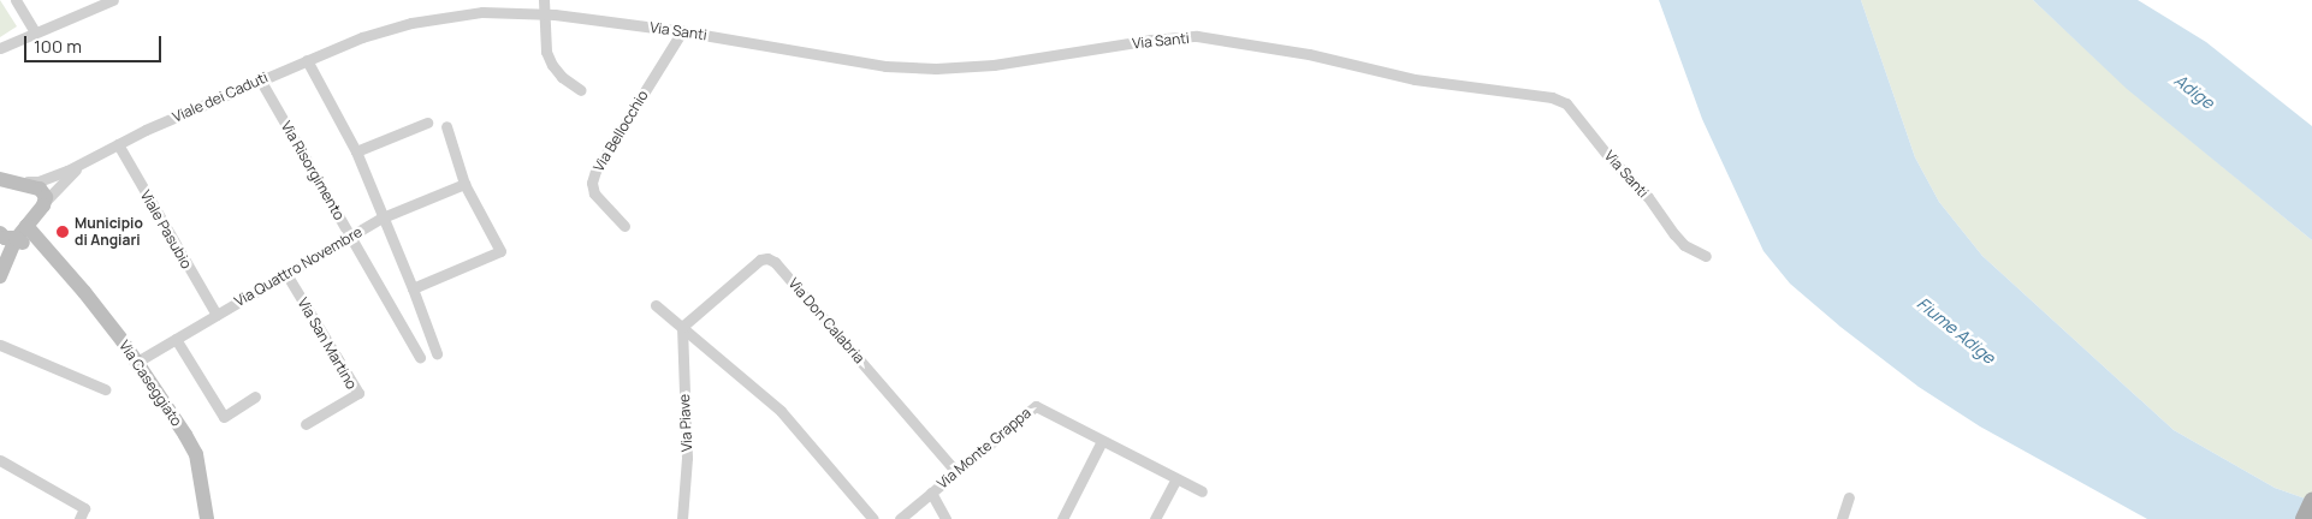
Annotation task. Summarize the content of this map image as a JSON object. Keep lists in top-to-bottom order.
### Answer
{
  "streets": {
    "street": [
      "Via Santi",
      "Viale dei Caduti",
      "Via Bellocchio",
      "Via Risorgimento",
      "Viale Pasubio",
      "Via Quattro Novembre",
      "Via Don Calabria",
      "Via San Martino",
      "Via Caseggiato",
      "Via Piave",
      "Via Monte Grappa"
    ]
  },
  "crossings": [
    ["Via Santi", "Viale dei Caduti"],
    ["Via Santi", "Via Bellocchio"],
    ["Viale dei Caduti", "Via Risorgimento"],
    ["Viale dei Caduti", "Viale Pasubio"],
    ["Via Risorgimento", "Via Quattro Novembre"],
    ["Viale Pasubio", "Via Quattro Novembre"],
    ["Via Quattro Novembre", "Via San Martino"],
    ["Via Quattro Novembre", "Via Caseggiato"],
    ["Via Don Calabria", "Via Piave"],
    ["Via Don Calabria", "Via Monte Grappa"]
  ],
  "water": ["Adige", "Fiume Adige"],
  "places": ["Municipio di Angiari"],
  "scale_bar": "100 m"
}
